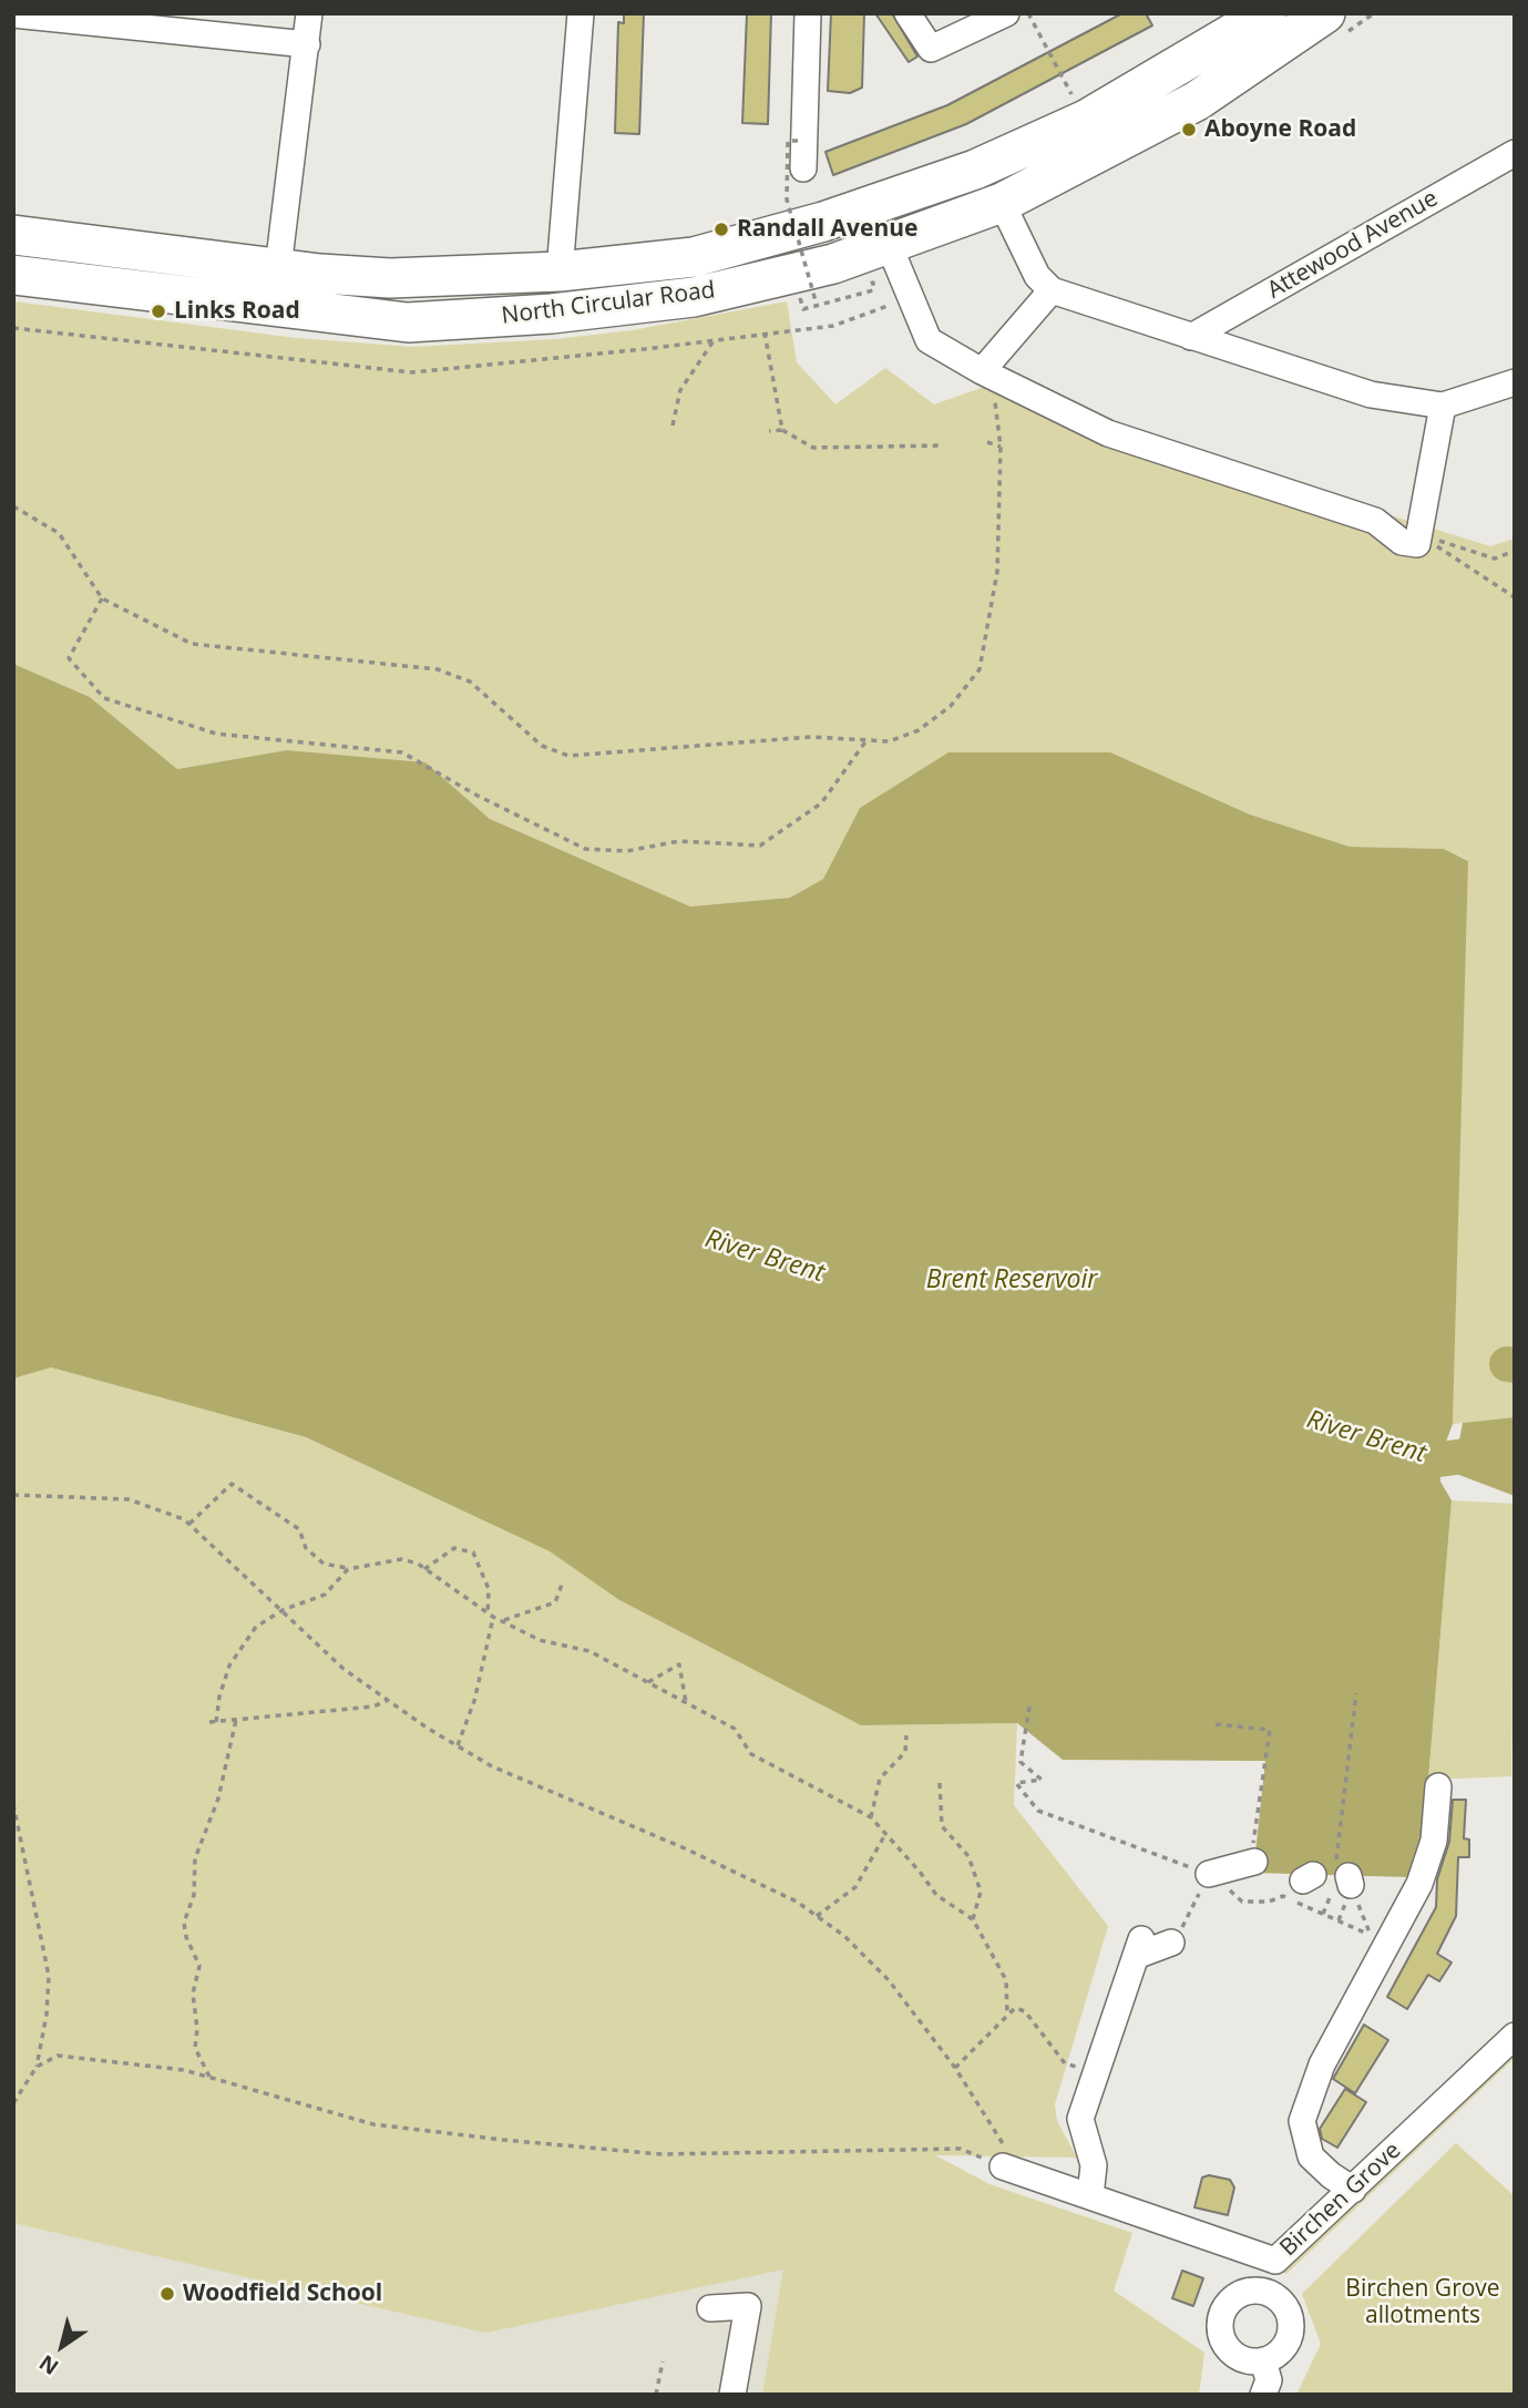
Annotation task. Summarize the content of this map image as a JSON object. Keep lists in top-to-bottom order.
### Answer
{
  "streets": {
    "highway": ["North Circular Road"],
    "street": ["Attewood Avenue", "Birchen Grove"]
  },
  "water": ["River Brent", "Brent Reservoir"],
  "parks": ["Birchen Grove allotments"],
  "places": [
    "Aboyne Road",
    "Randall Avenue",
    "Links Road",
    "Woodfield School"
  ],
  "north": "bottom left"
}
